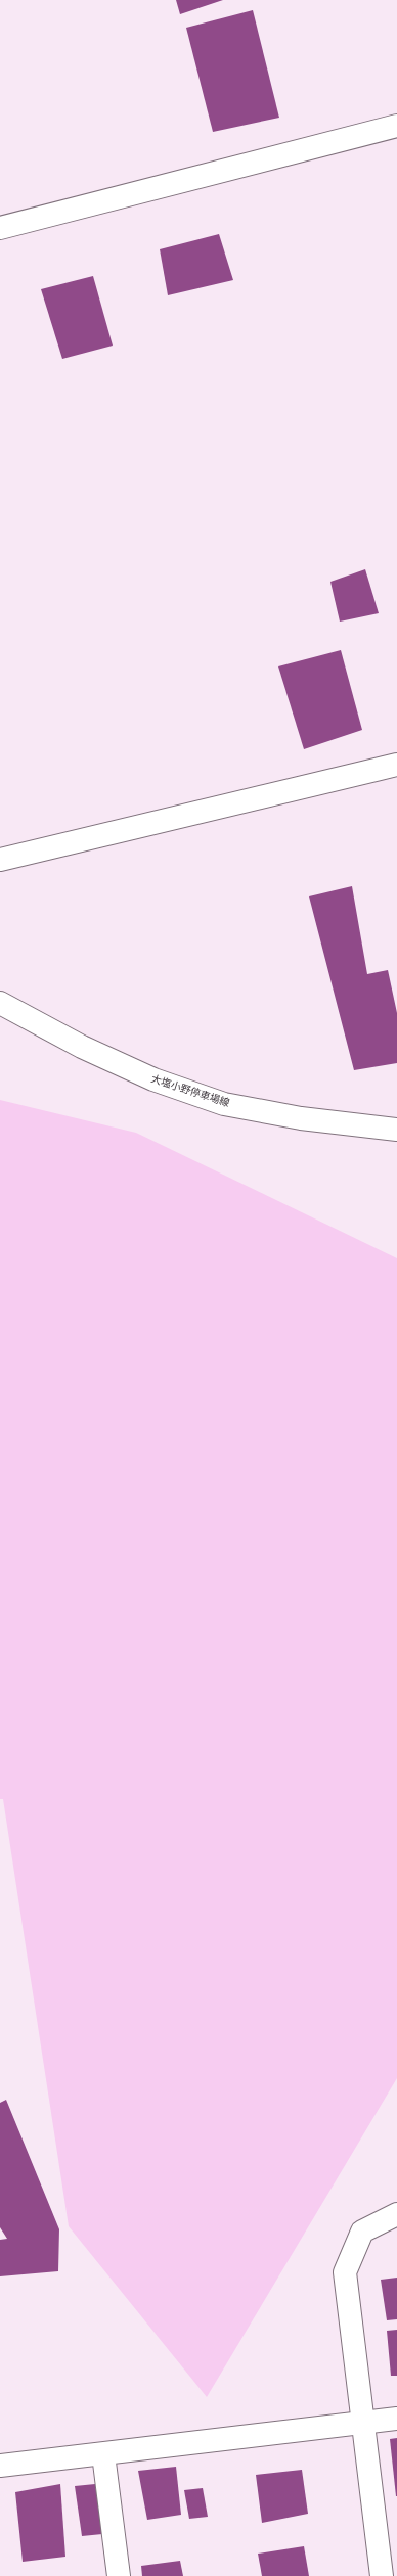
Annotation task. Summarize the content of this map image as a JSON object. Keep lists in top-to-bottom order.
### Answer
{
  "streets": {
    "street": ["大塩小野停車場線"]
  }
}
